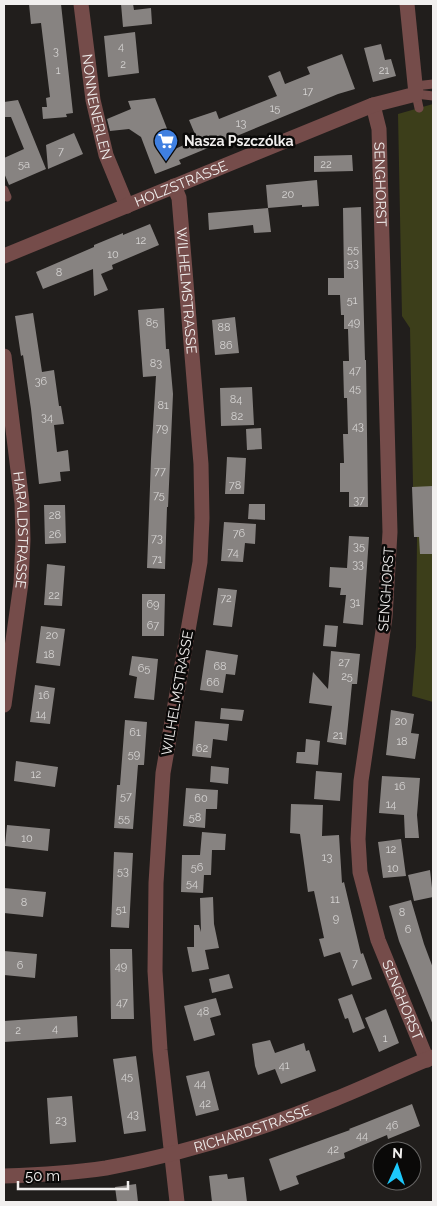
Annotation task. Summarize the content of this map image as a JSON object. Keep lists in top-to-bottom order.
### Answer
{
  "streets": {
    "street": [
      "NONNENERLEN",
      "HOLZSTRASSE",
      "SENGHORST",
      "WILHELMSTRASSE",
      "HARALDSTRASSE",
      "RICHARDSTRASSE"
    ]
  },
  "crossings": [
    ["NONNENERLEN", "HOLZSTRASSE"],
    ["HOLZSTRASSE", "SENGHORST"],
    ["HOLZSTRASSE", "WILHELMSTRASSE"],
    ["SENGHORST", "RICHARDSTRASSE"],
    ["WILHELMSTRASSE", "RICHARDSTRASSE"]
  ],
  "places": {
    "supermarket": ["Nasza Pszczólka"]
  },
  "house_numbers": [
    "4",
    "3",
    "2",
    "1",
    "21",
    "17",
    "15",
    "13",
    "7",
    "5a",
    "22",
    "20",
    "12",
    "55",
    "10",
    "53",
    "8",
    "51",
    "85",
    "49",
    "88",
    "86",
    "83",
    "47",
    "36",
    "45",
    "84",
    "81",
    "82",
    "34",
    "43",
    "79",
    "77",
    "78",
    "75",
    "37",
    "28",
    "76",
    "26",
    "73",
    "35",
    "74",
    "71",
    "33",
    "22",
    "72",
    "31",
    "69",
    "67",
    "20",
    "18",
    "27",
    "68",
    "65",
    "25",
    "66",
    "16",
    "14",
    "20",
    "61",
    "21",
    "18",
    "62",
    "59",
    "12",
    "16",
    "57",
    "60",
    "14",
    "58",
    "55",
    "10",
    "12",
    "13",
    "56",
    "10",
    "53",
    "54",
    "11",
    "8",
    "51",
    "8",
    "9",
    "6",
    "7",
    "6",
    "49",
    "47",
    "48",
    "4",
    "2",
    "1",
    "41",
    "45",
    "44",
    "42",
    "43",
    "23",
    "46",
    "44",
    "42"
  ],
  "scale_bar": "50 m",
  "north": "top"
}
